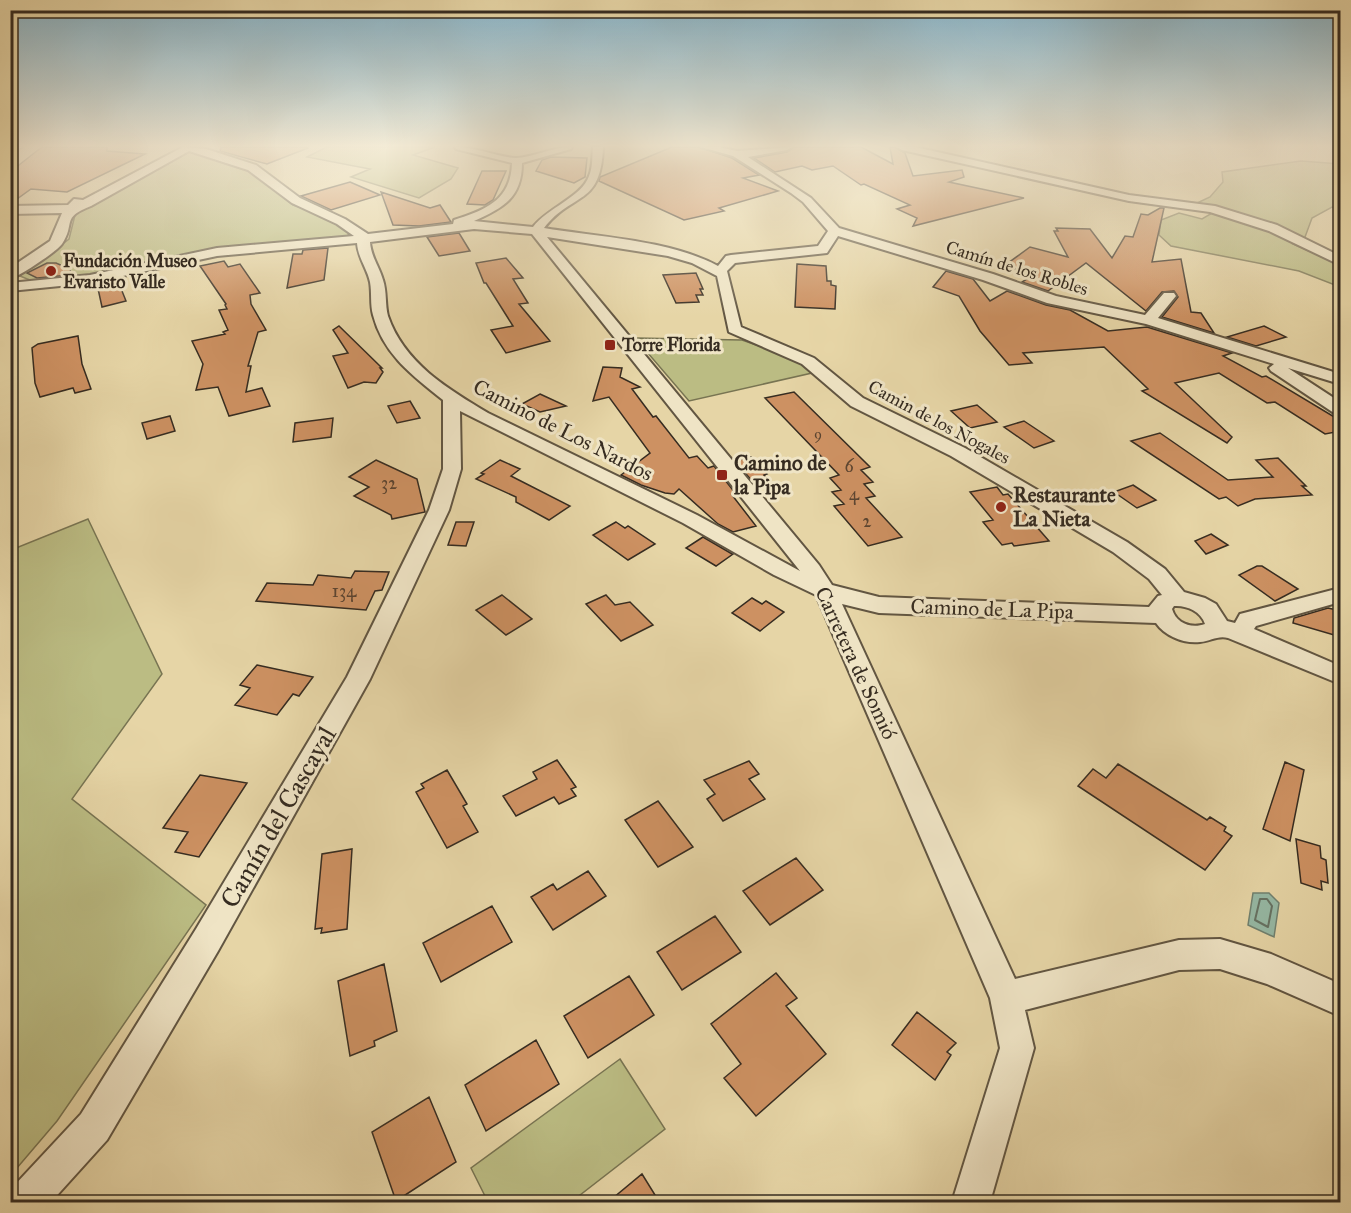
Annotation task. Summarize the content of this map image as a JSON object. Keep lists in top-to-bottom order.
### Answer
{
  "streets": {
    "street": [
      "Camín de los Robles",
      "Camin de los Nogales",
      "Camino de Los Nardos",
      "Camino de La Pipa",
      "Carretera de Somió",
      "Camín del Cascayal"
    ]
  },
  "crossings": [
    ["Camino de Los Nardos", "Camino de La Pipa"],
    ["Camino de Los Nardos", "Carretera de Somió"],
    ["Camino de Los Nardos", "Camín del Cascayal"],
    ["Camino de La Pipa", "Carretera de Somió"]
  ],
  "places": {
    "other": ["Fundación Museo Evaristo Valle", "Restaurante La Nieta"],
    "transit": ["Torre Florida", "Camino de la Pipa"]
  },
  "house_numbers": [
    "9",
    "6",
    "32",
    "4",
    "2",
    "134"
  ]
}
